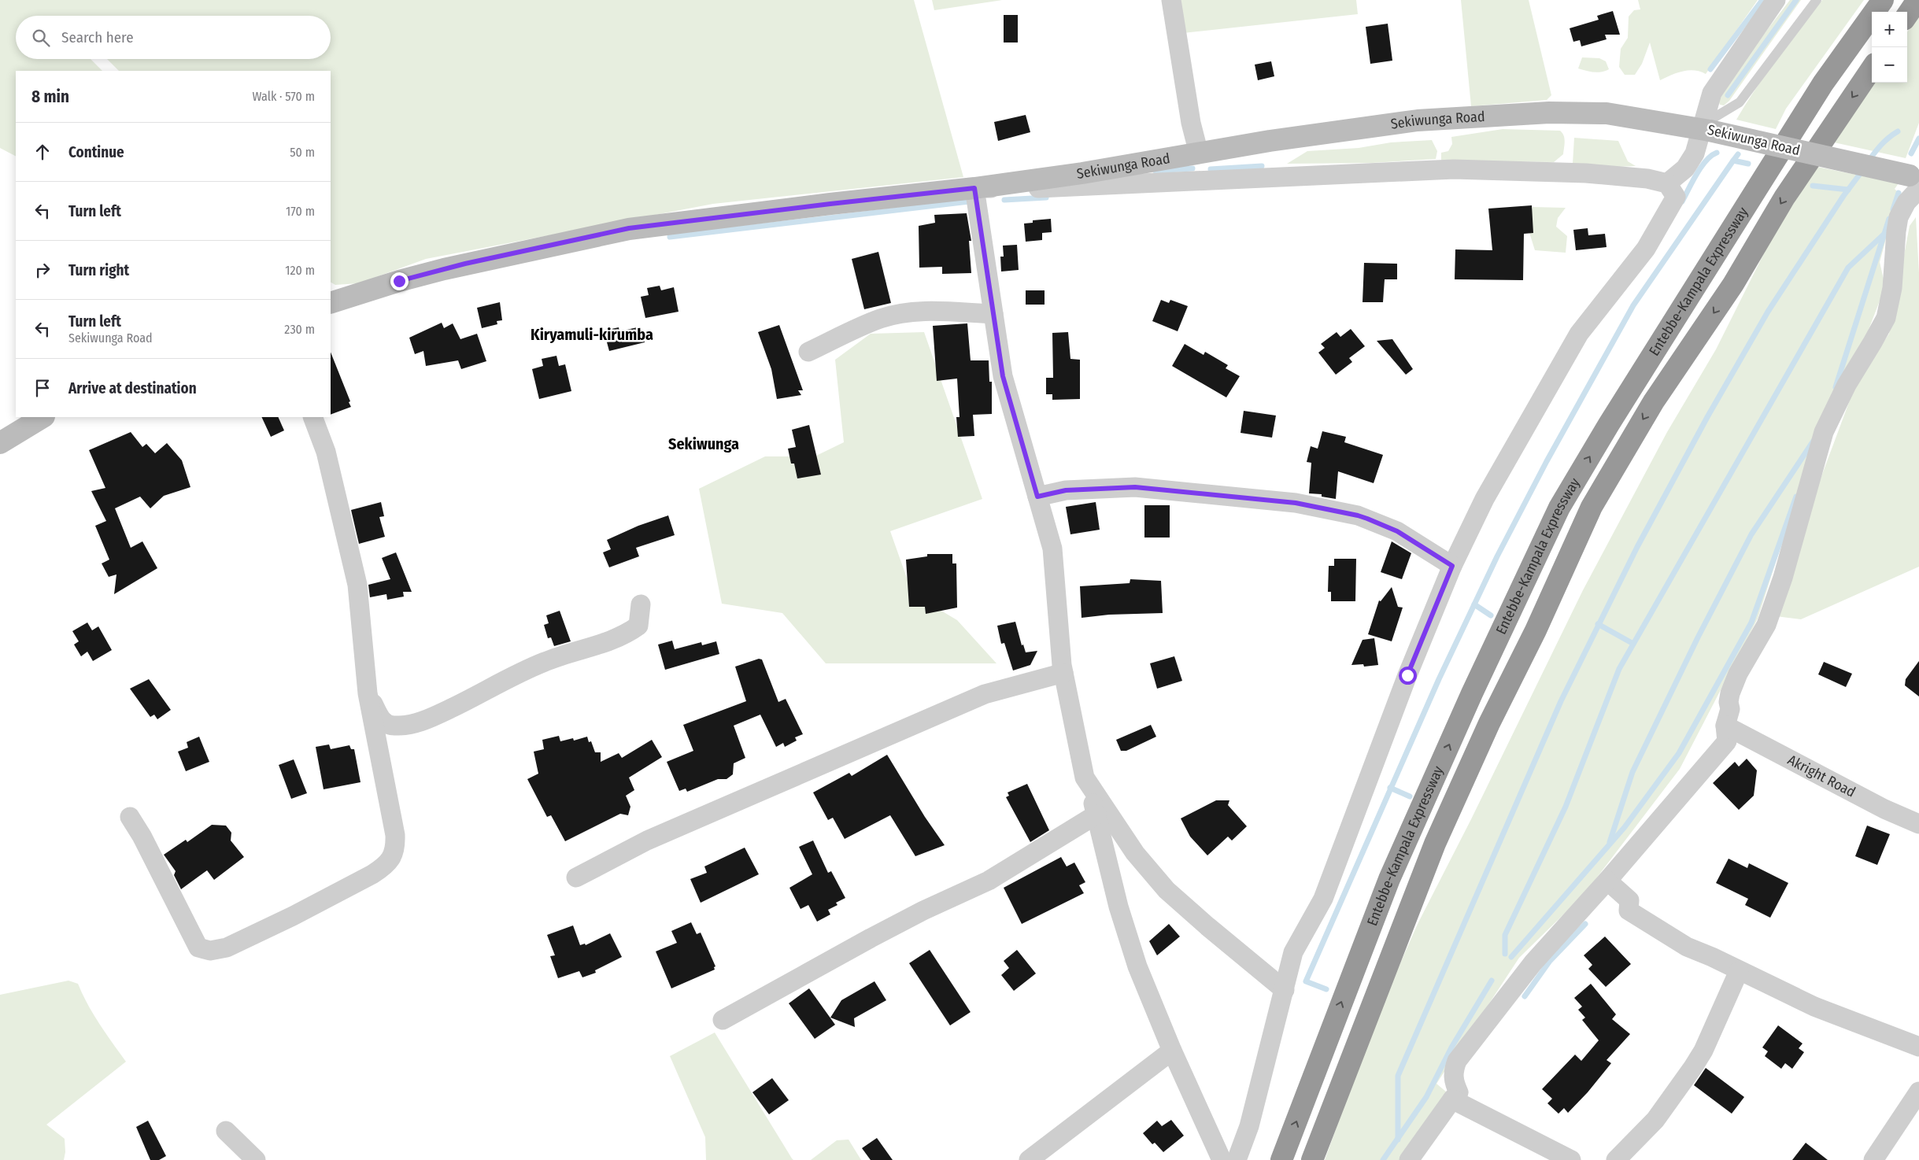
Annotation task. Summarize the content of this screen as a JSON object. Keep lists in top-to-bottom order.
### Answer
{
  "streets": {
    "highway": ["Entebbe-Kampala Expressway"],
    "main road": ["Sekiwunga Road"],
    "street": ["Akright Road"]
  },
  "districts": ["Kiryamuli-kirumba", "Sekiwunga"],
  "page": {
    "map_buttons": ["+", "−"],
    "search": "Search here",
    "heading": ["8 min", "Walk · 570 m"],
    "list": [
      ["Continue", "50 m"],
      ["Turn left", "170 m"],
      ["Turn right", "120 m"],
      ["Turn left", "Sekiwunga Road", "230 m"],
      "Arrive at destination"
    ]
  }
}
